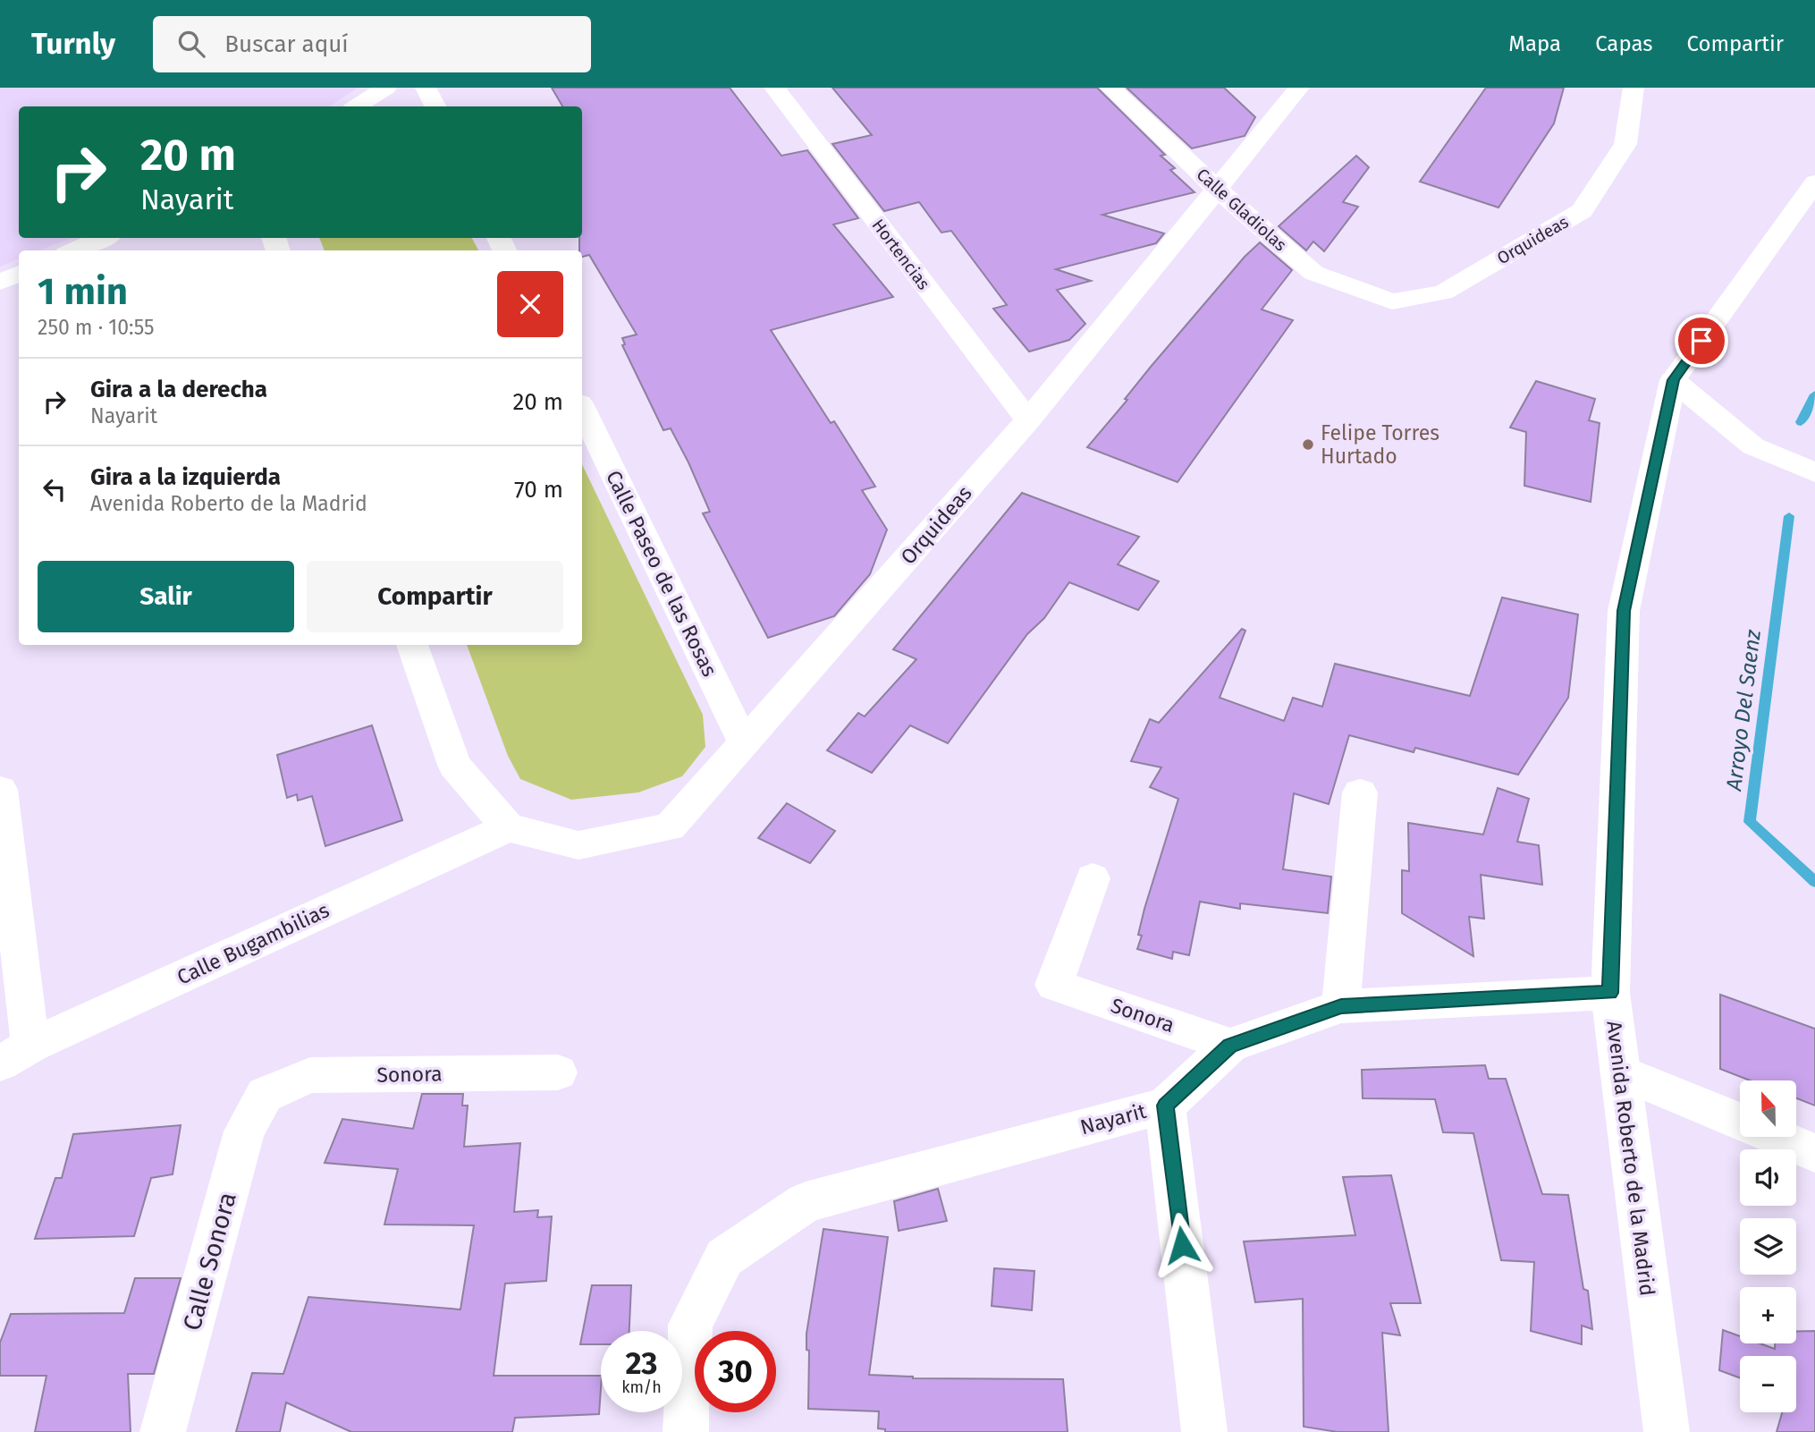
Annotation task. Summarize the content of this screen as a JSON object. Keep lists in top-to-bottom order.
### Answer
{
  "streets": {
    "street": [
      "Calle Gladiolas",
      "Orquideas",
      "Hortencias",
      "Calle Paseo de las Rosas",
      "Calle Bugambilias",
      "Sonora",
      "Nayarit",
      "Avenida Roberto de la Madrid",
      "Calle Sonora"
    ]
  },
  "crossings": [
    ["Calle Gladiolas", "Orquideas"],
    ["Orquideas", "Hortencias"],
    ["Orquideas", "Calle Paseo de las Rosas"],
    ["Orquideas", "Calle Bugambilias"],
    ["Sonora", "Nayarit"],
    ["Sonora", "Calle Sonora"],
    ["Nayarit", "Avenida Roberto de la Madrid"]
  ],
  "water": ["Arroyo Del Saenz"],
  "places": ["Felipe Torres Hurtado"],
  "north": "top",
  "page": {
    "header": "Turnly",
    "search": "Buscar aquí",
    "nav": ["Mapa", "Capas", "Compartir"],
    "turn": ["20 m", "Nayarit"],
    "heading": ["1 min", "250 m · 10:55"],
    "list": [
      {
        "name": "Gira a la derecha",
        "note": "Nayarit",
        "value": "20 m"
      },
      {
        "name": "Gira a la izquierda",
        "note": "Avenida Roberto de la Madrid",
        "value": "70 m"
      }
    ],
    "buttons": ["Salir", "Compartir"],
    "map_buttons": ["+", "−"],
    "speed": "23 km/h",
    "limit": "30"
  }
}
